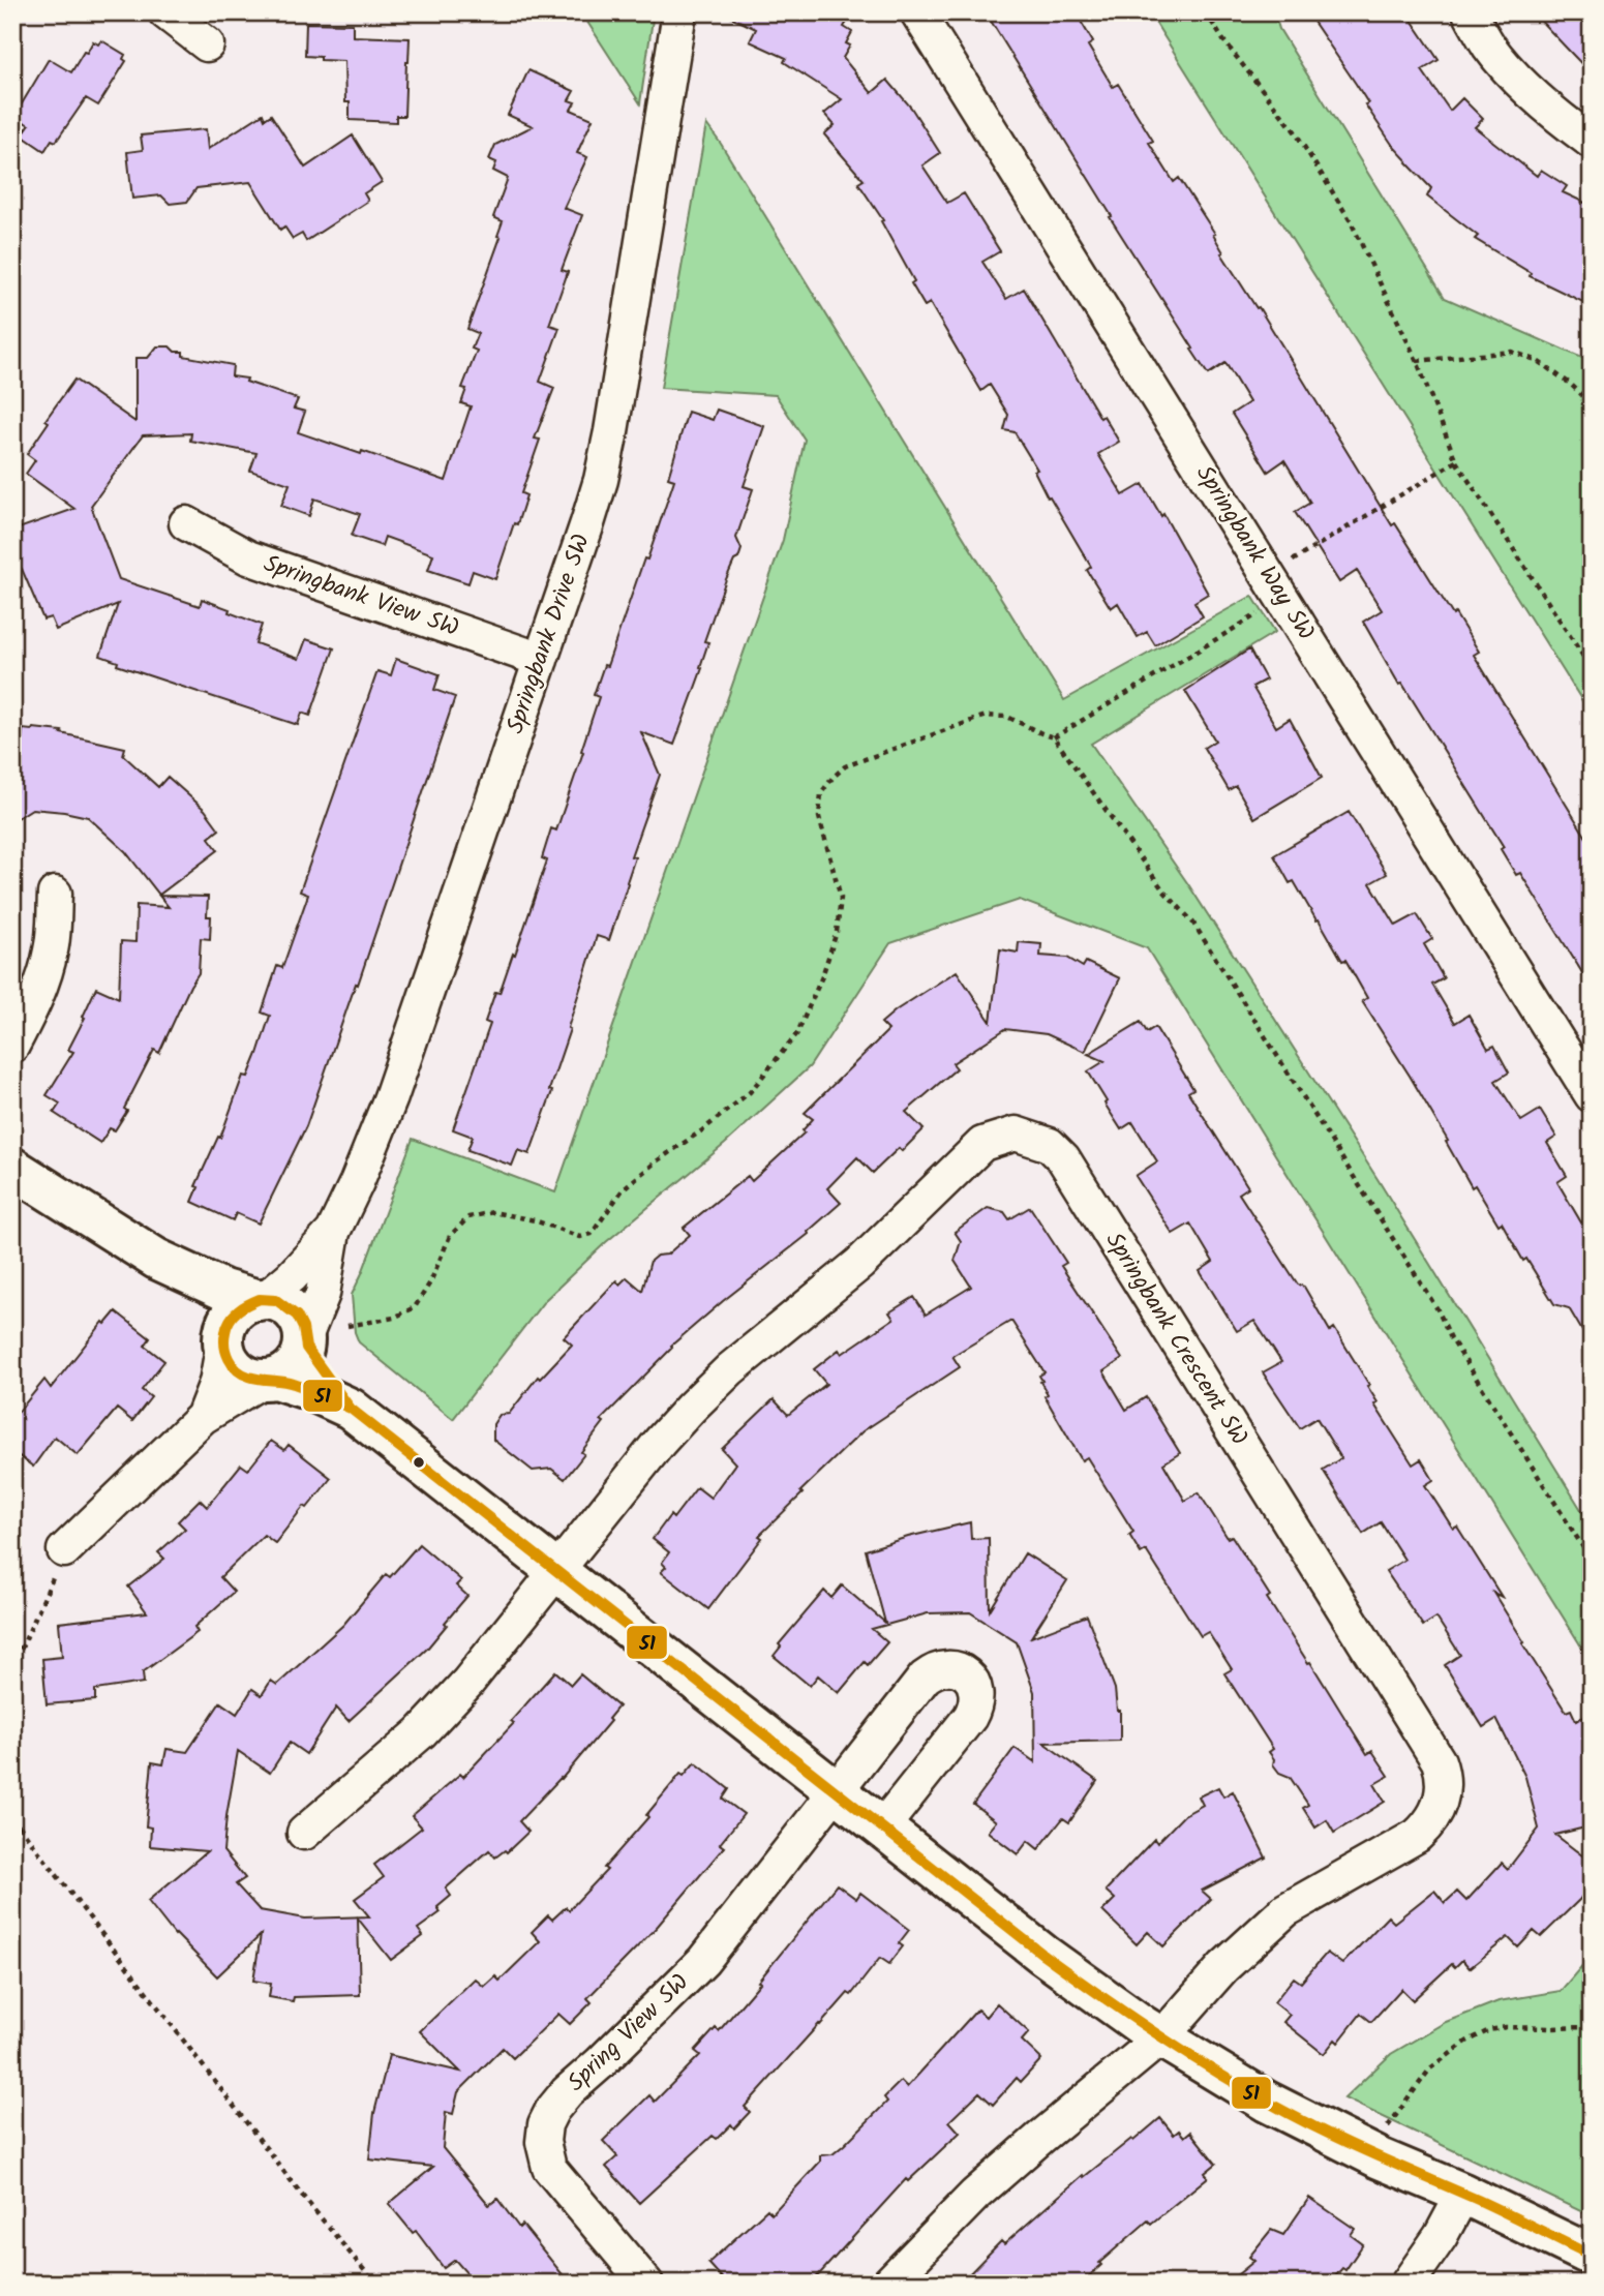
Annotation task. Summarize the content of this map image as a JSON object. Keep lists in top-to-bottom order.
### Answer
{
  "streets": {
    "street": [
      "Springbank Way SW",
      "Springbank View SW",
      "Springbank Drive SW",
      "Springbank Crescent SW",
      "Spring View SW"
    ]
  },
  "crossings": [
    ["Springbank View SW", "Springbank Drive SW"]
  ],
  "lines": ["transit line 51"]
}
